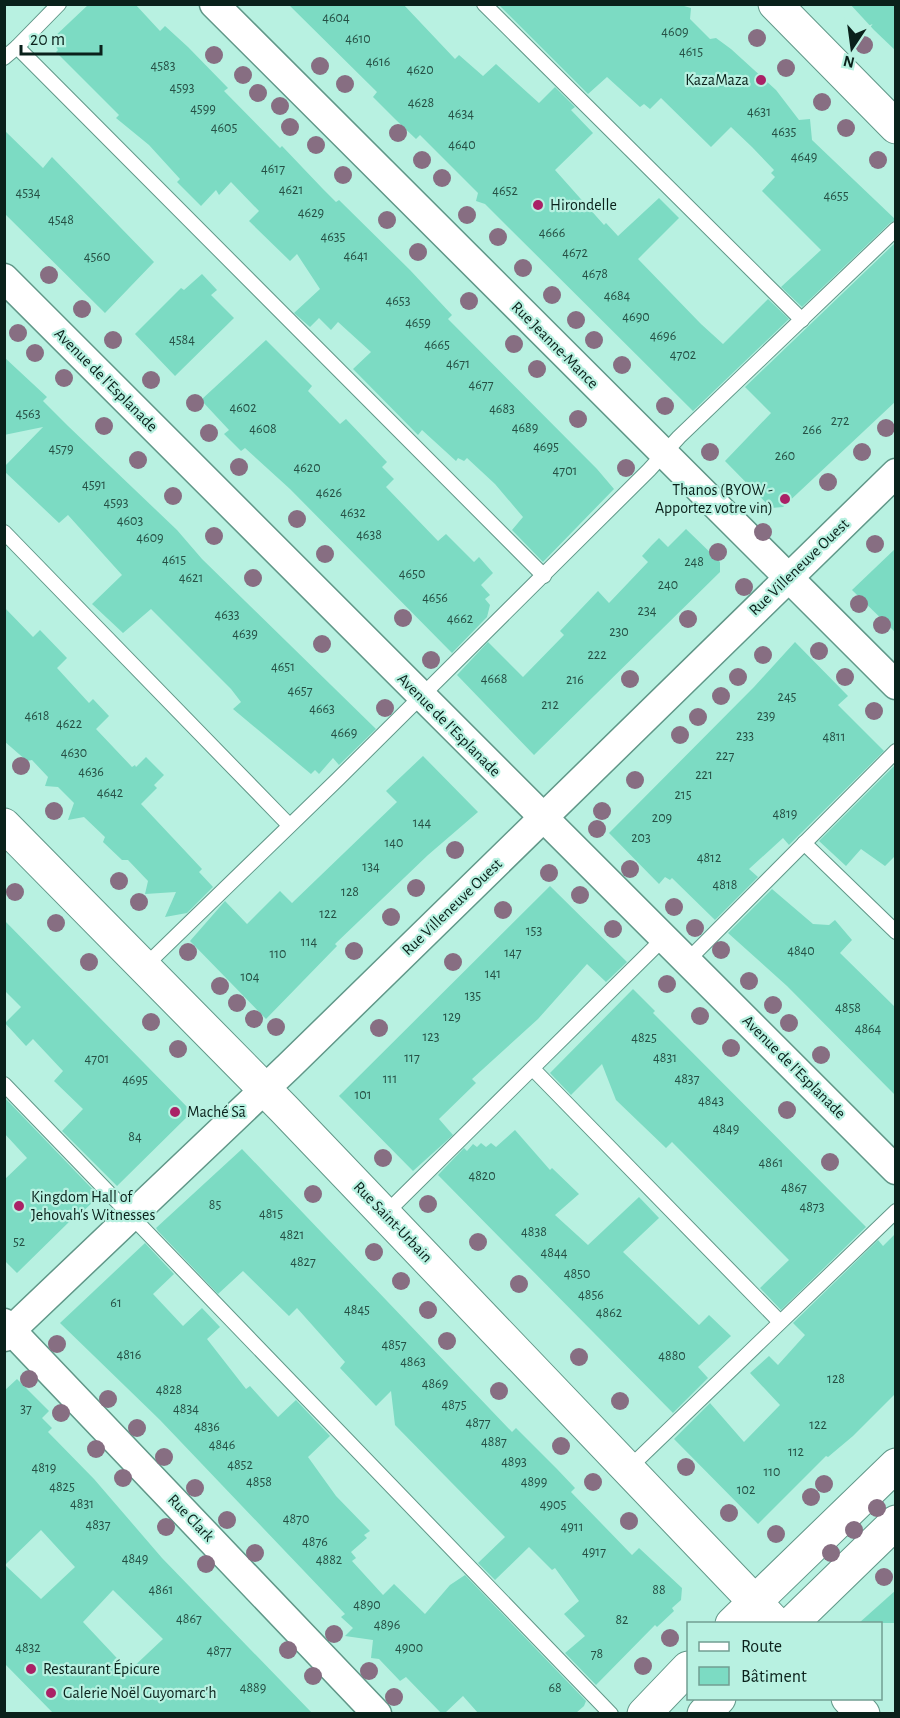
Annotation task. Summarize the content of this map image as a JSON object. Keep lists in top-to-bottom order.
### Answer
{
  "streets": {
    "main road": ["Rue Saint-Urbain"],
    "street": [
      "Rue Jeanne-Mance",
      "Avenue de l'Esplanade",
      "Rue Villeneuve Ouest",
      "Rue Clark"
    ]
  },
  "crossings": [
    ["Rue Jeanne-Mance", "Rue Villeneuve Ouest"],
    ["Avenue de l'Esplanade", "Rue Villeneuve Ouest"],
    ["Rue Villeneuve Ouest", "Rue Saint-Urbain"],
    ["Rue Villeneuve Ouest", "Rue Clark"]
  ],
  "places": [
    "KazaMaza",
    "Hirondelle",
    "Thanos (BYOW - Apportez votre vin)",
    "Maché Sā",
    "Kingdom Hall of Jehovah's Witnesses",
    "Restaurant Épicure",
    "Galerie Noël Guyomarc'h"
  ],
  "house_numbers": [
    "4604",
    "4609",
    "4610",
    "4615",
    "4616",
    "4583",
    "4620",
    "4593",
    "4628",
    "4599",
    "4631",
    "4634",
    "4605",
    "4635",
    "4640",
    "4649",
    "4617",
    "4621",
    "4652",
    "4534",
    "4655",
    "4629",
    "4548",
    "4666",
    "4635",
    "4672",
    "4641",
    "4560",
    "4678",
    "4684",
    "4653",
    "4690",
    "4659",
    "4696",
    "4584",
    "4665",
    "4702",
    "4671",
    "4677",
    "4602",
    "4683",
    "4563",
    "272",
    "4689",
    "4608",
    "266",
    "4695",
    "4579",
    "260",
    "4620",
    "4701",
    "4591",
    "4626",
    "4593",
    "4632",
    "4603",
    "4638",
    "4609",
    "4615",
    "248",
    "4650",
    "4621",
    "240",
    "4656",
    "234",
    "4633",
    "4662",
    "230",
    "4639",
    "222",
    "4651",
    "4668",
    "216",
    "4657",
    "245",
    "212",
    "4663",
    "4618",
    "239",
    "4622",
    "4669",
    "233",
    "4811",
    "4630",
    "227",
    "4636",
    "221",
    "4642",
    "215",
    "4819",
    "209",
    "144",
    "203",
    "140",
    "4812",
    "134",
    "4818",
    "128",
    "122",
    "153",
    "114",
    "4840",
    "147",
    "110",
    "141",
    "104",
    "135",
    "4858",
    "129",
    "4864",
    "123",
    "4825",
    "117",
    "4831",
    "4701",
    "111",
    "4837",
    "4695",
    "101",
    "4843",
    "4849",
    "84",
    "4861",
    "4820",
    "4867",
    "85",
    "4873",
    "4815",
    "4838",
    "4821",
    "52",
    "4844",
    "4827",
    "4850",
    "4856",
    "61",
    "4845",
    "4862",
    "4857",
    "4816",
    "4880",
    "4863",
    "128",
    "4869",
    "4828",
    "4875",
    "37",
    "4834",
    "4877",
    "122",
    "4836",
    "4887",
    "4846",
    "112",
    "4893",
    "4852",
    "4819",
    "110",
    "4858",
    "4899",
    "4825",
    "102",
    "4831",
    "4905",
    "4870",
    "4837",
    "4911",
    "4876",
    "4917",
    "4849",
    "4882",
    "4861",
    "88",
    "4890",
    "4867",
    "82",
    "4896",
    "4832",
    "4900",
    "4877",
    "78",
    "4889",
    "68"
  ],
  "legend": ["Route", "Bâtiment"],
  "scale_bar": "20 m",
  "north": "bottom"
}
